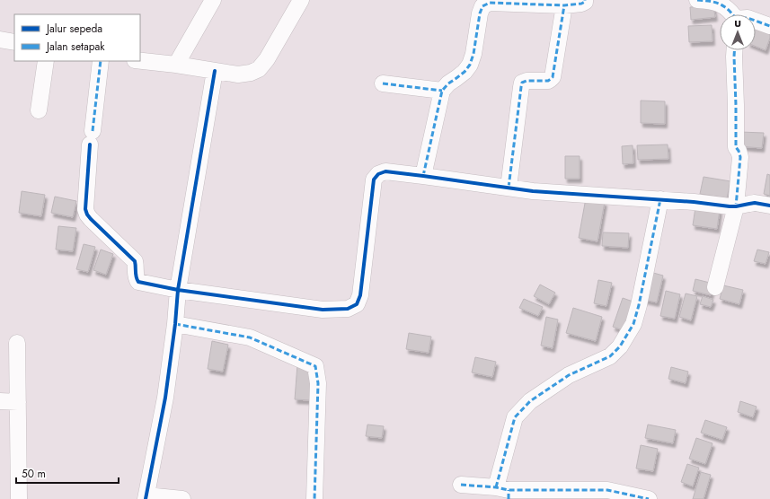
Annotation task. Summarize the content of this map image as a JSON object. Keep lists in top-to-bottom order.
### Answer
{
  "legend": ["Jalur sepeda", "Jalan setapak"],
  "scale_bar": "50 m",
  "north": "top"
}
